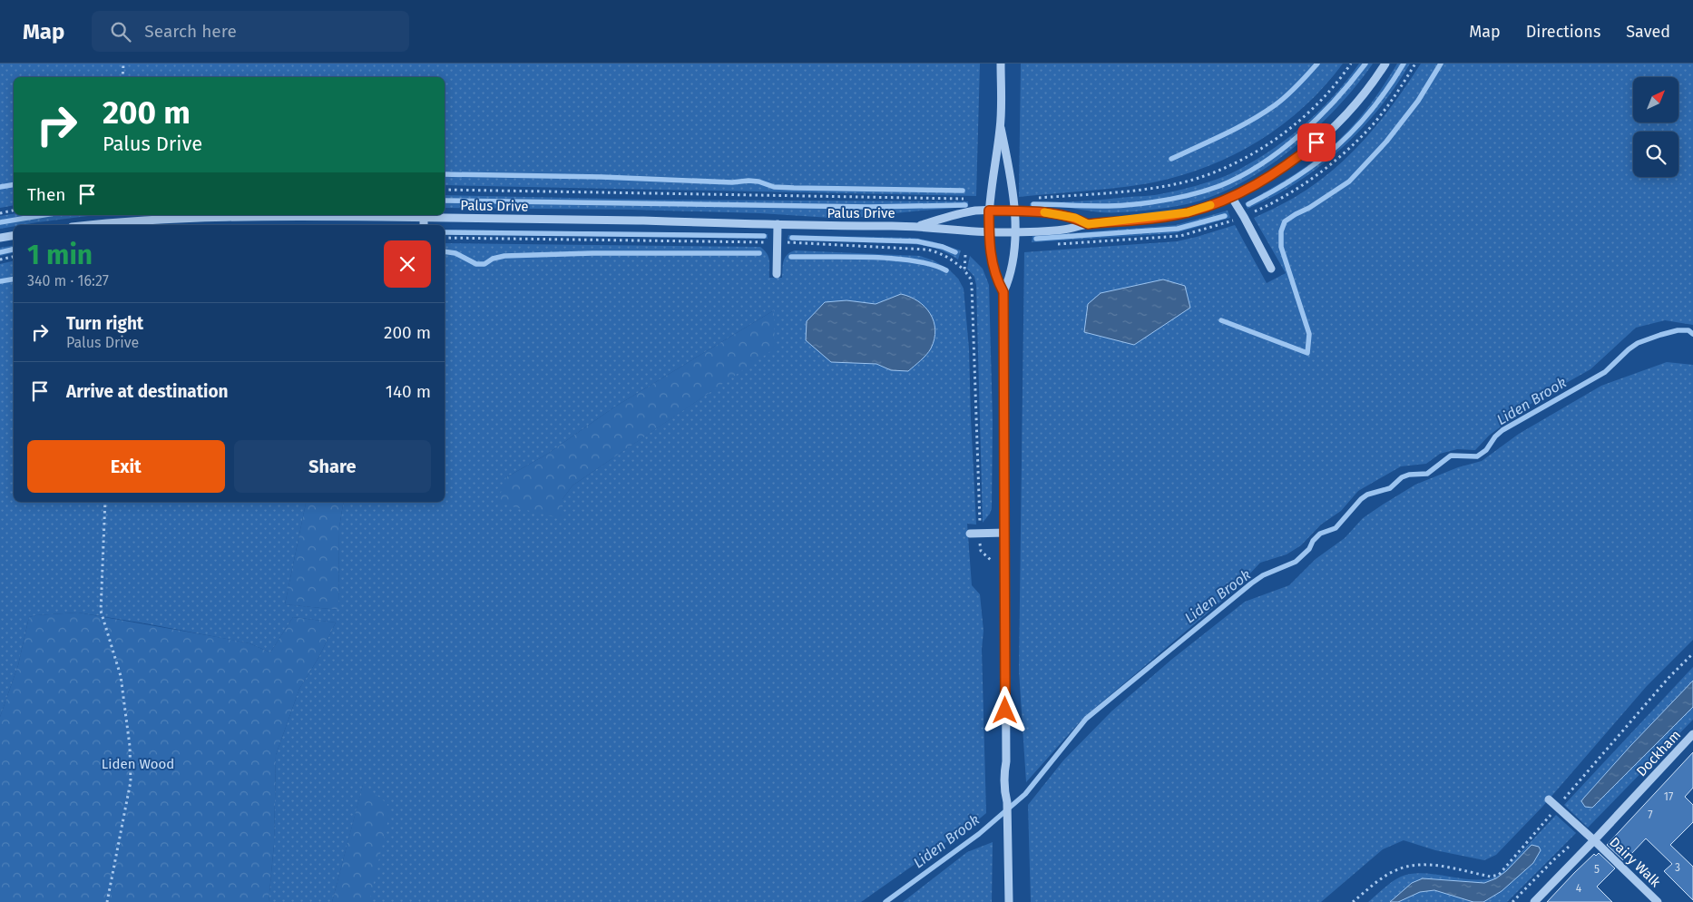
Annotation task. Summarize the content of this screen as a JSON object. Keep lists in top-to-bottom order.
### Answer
{
  "streets": {
    "street": ["Palus Drive", "Dockham", "Dairy Walk"]
  },
  "crossings": [
    ["Dockham", "Dairy Walk"]
  ],
  "water": ["Liden Brook"],
  "parks": ["Liden Wood"],
  "house_numbers": [
    "17",
    "7",
    "3",
    "5",
    "4"
  ],
  "north": "top right",
  "page": {
    "header": "Map",
    "search": "Search here",
    "nav": ["Map", "Directions", "Saved"],
    "turn": ["200 m", "Palus Drive"],
    "then": "Then",
    "heading": ["1 min", "340 m · 16:27"],
    "list": [
      {
        "name": "Turn right",
        "note": "Palus Drive",
        "value": "200 m"
      },
      {
        "name": "Arrive at destination",
        "value": "140 m"
      }
    ],
    "buttons": ["Exit", "Share"]
  }
}
